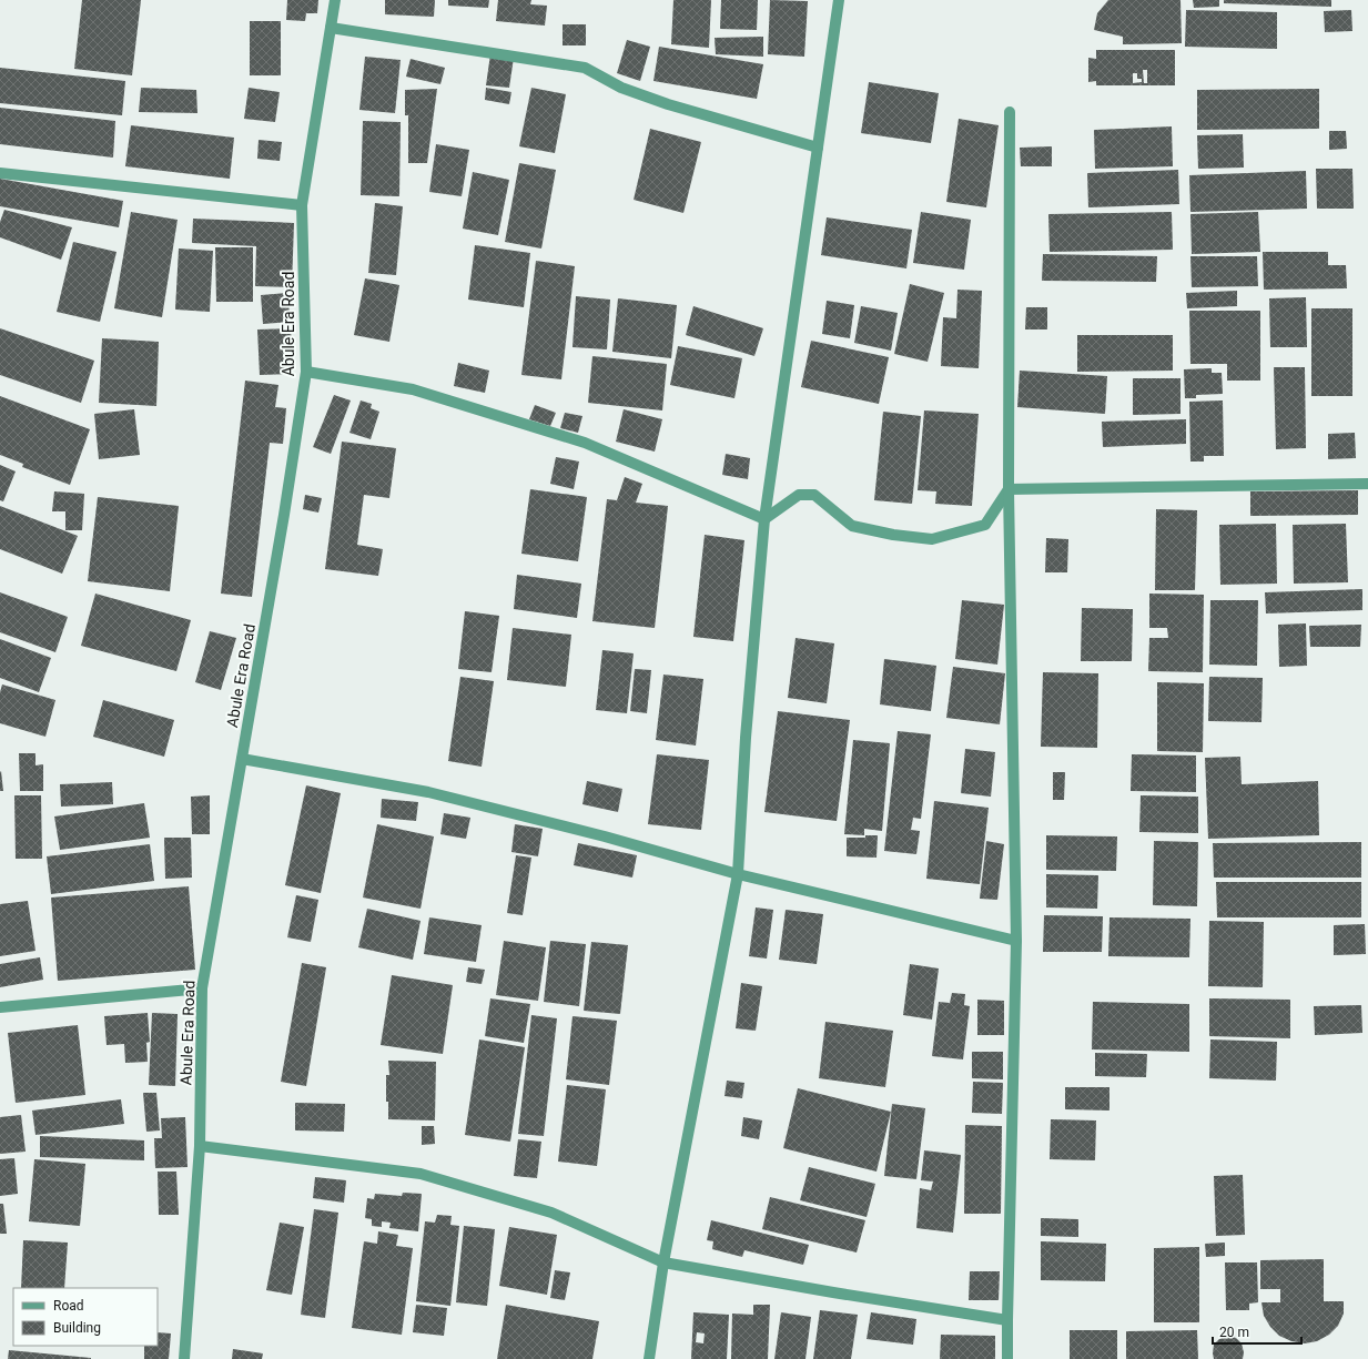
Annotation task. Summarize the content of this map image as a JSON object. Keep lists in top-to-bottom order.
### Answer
{
  "streets": {
    "street": ["Abule Era Road"]
  },
  "legend": ["Road", "Building"],
  "scale_bar": "20 m"
}
